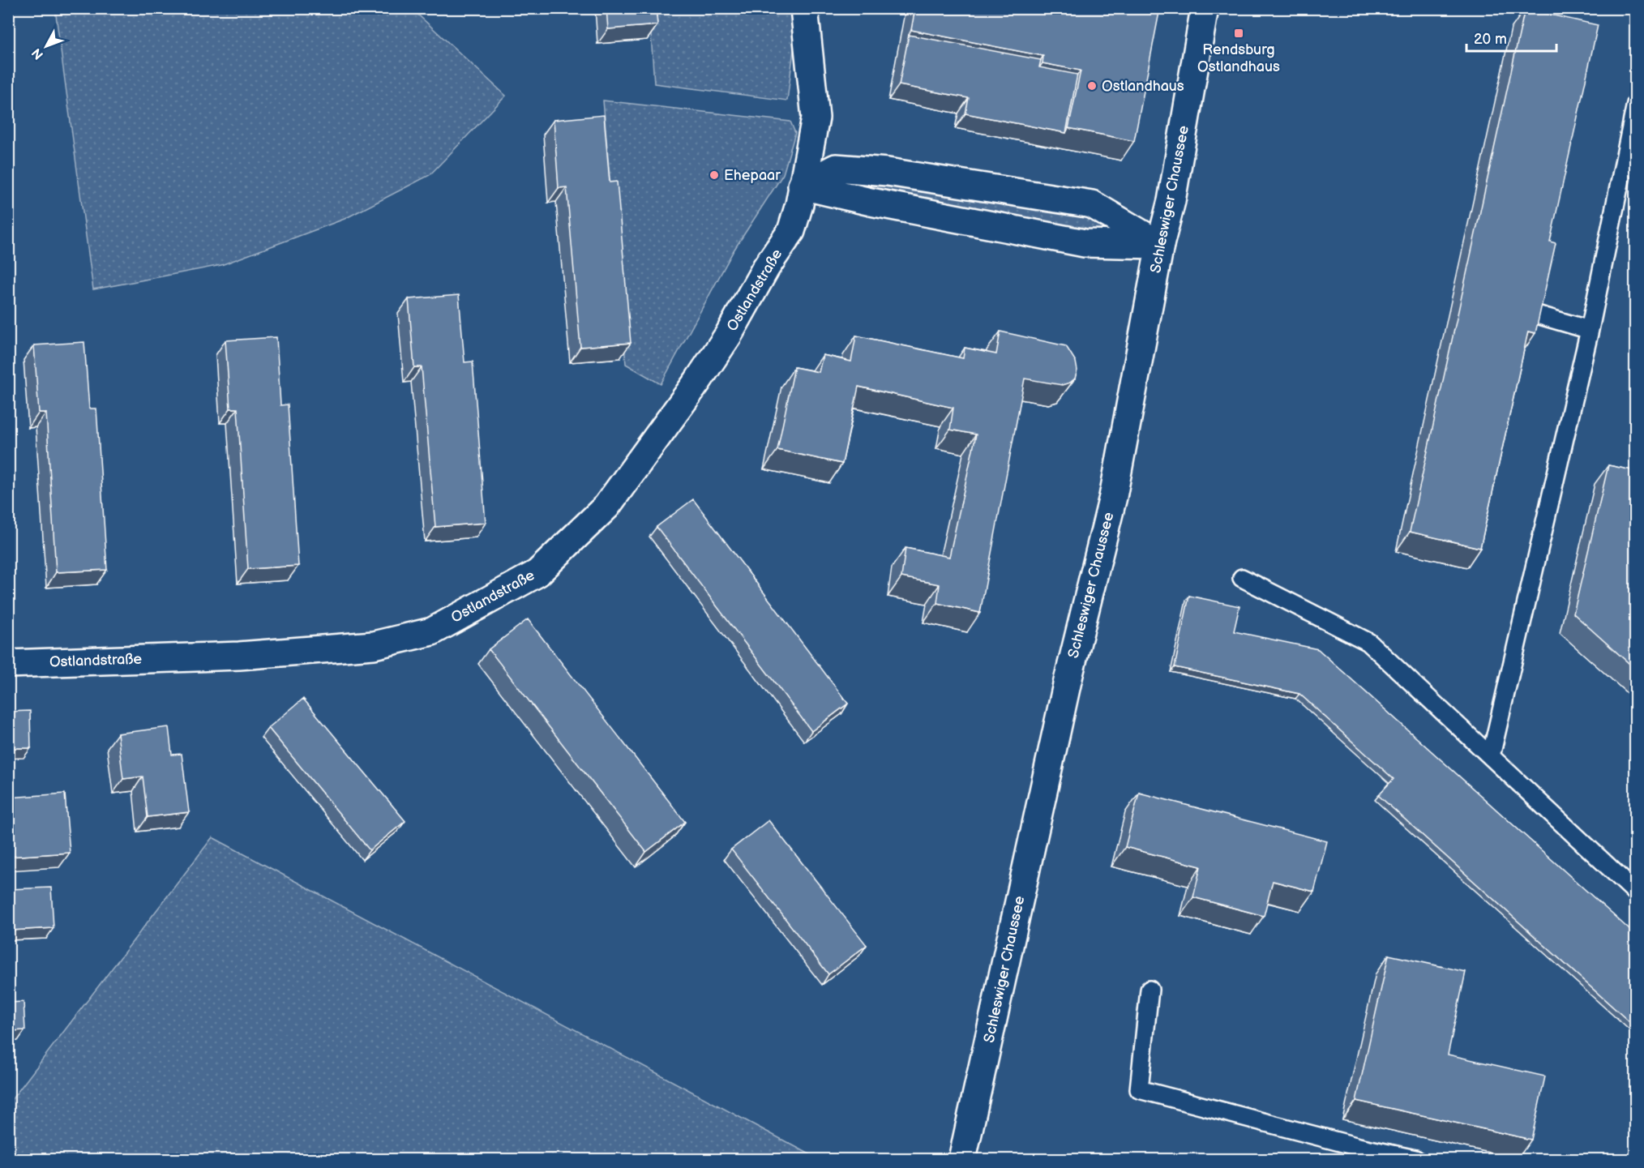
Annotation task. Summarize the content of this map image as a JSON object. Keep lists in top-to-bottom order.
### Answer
{
  "streets": {
    "street": ["Schleswiger Chaussee", "Ostlandstraße"]
  },
  "places": {
    "transit": ["Rendsburg Ostlandhaus"],
    "other": ["Ostlandhaus", "Ehepaar"]
  },
  "scale_bar": "20 m",
  "north": "bottom left"
}
